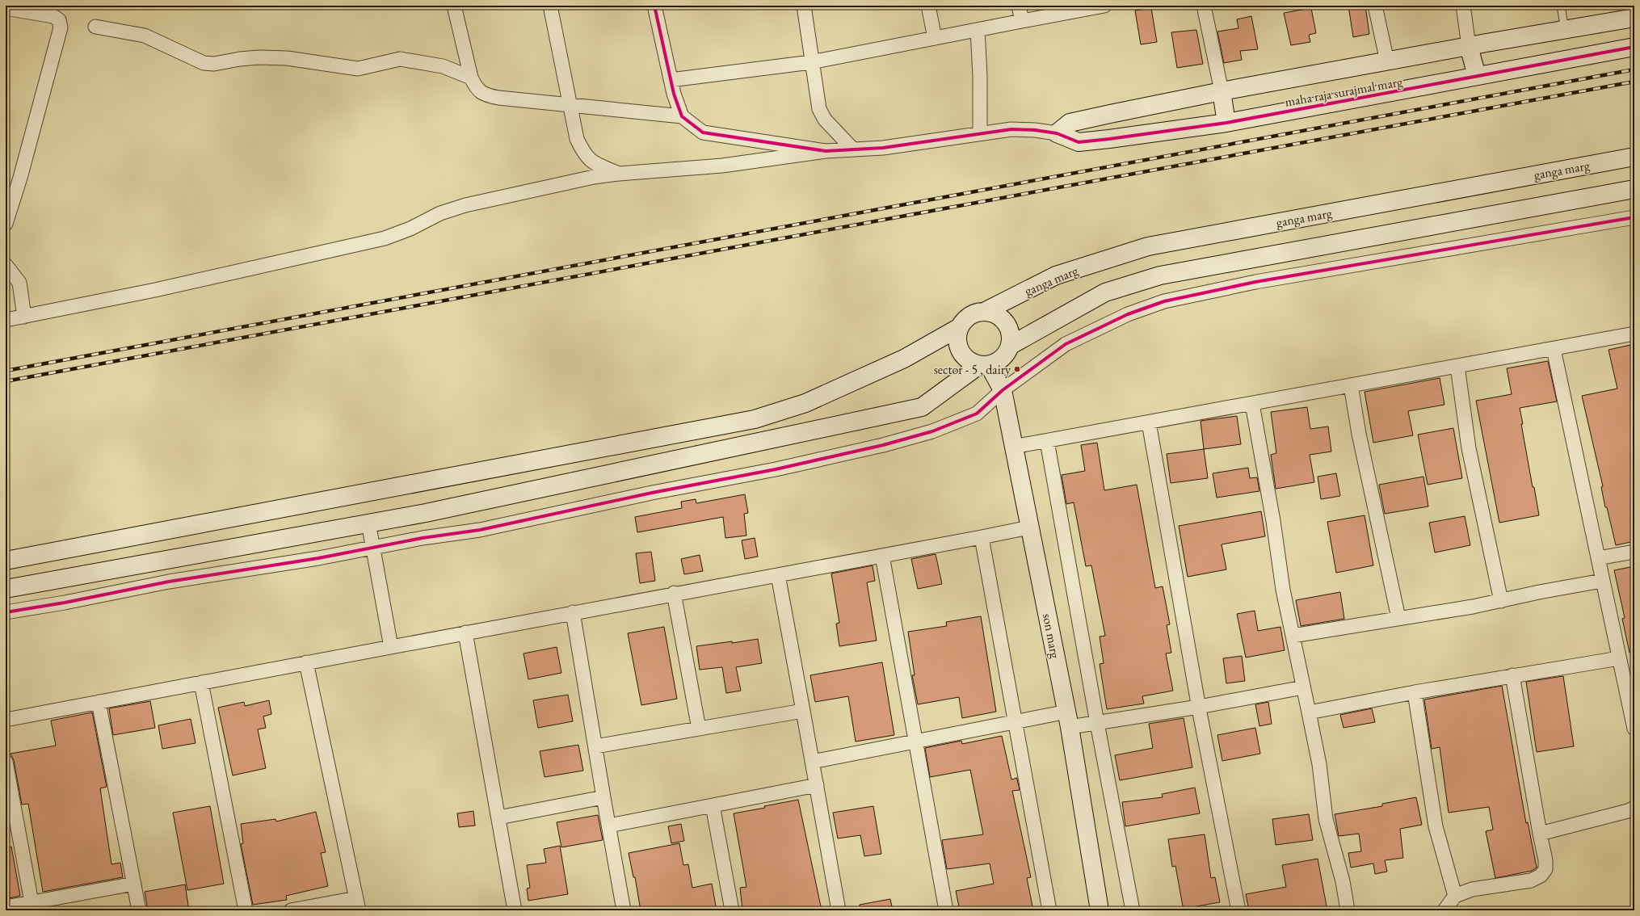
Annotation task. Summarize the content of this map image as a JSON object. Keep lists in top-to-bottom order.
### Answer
{
  "streets": {
    "street": ["maha raja surajmal marg", "ganga marg", "son marg"]
  },
  "crossings": [
    ["ganga marg", "son marg"]
  ],
  "places": ["sector - 5 , dairy"]
}
